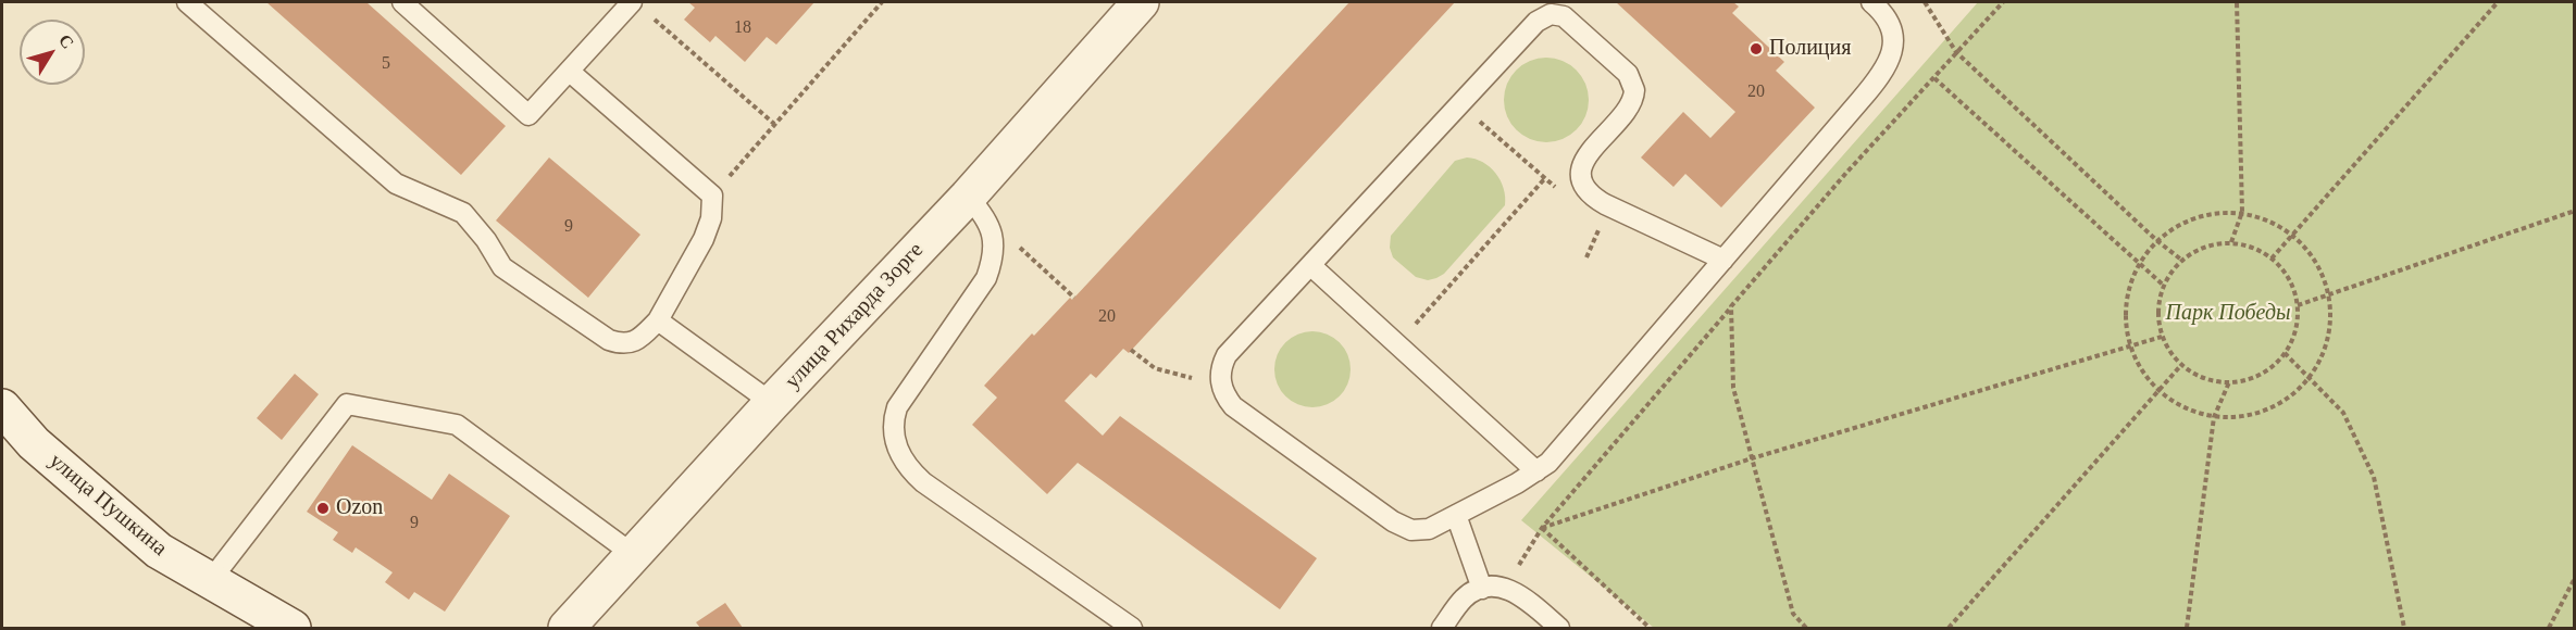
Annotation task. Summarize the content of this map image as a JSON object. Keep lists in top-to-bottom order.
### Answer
{
  "streets": {
    "street": ["улица Рихарда Зорге", "улица Пушкина"]
  },
  "parks": ["Парк Победы"],
  "places": ["Полиция", "Ozon"],
  "house_numbers": [
    "18",
    "5",
    "20",
    "9",
    "20",
    "9"
  ],
  "north": "top right"
}
